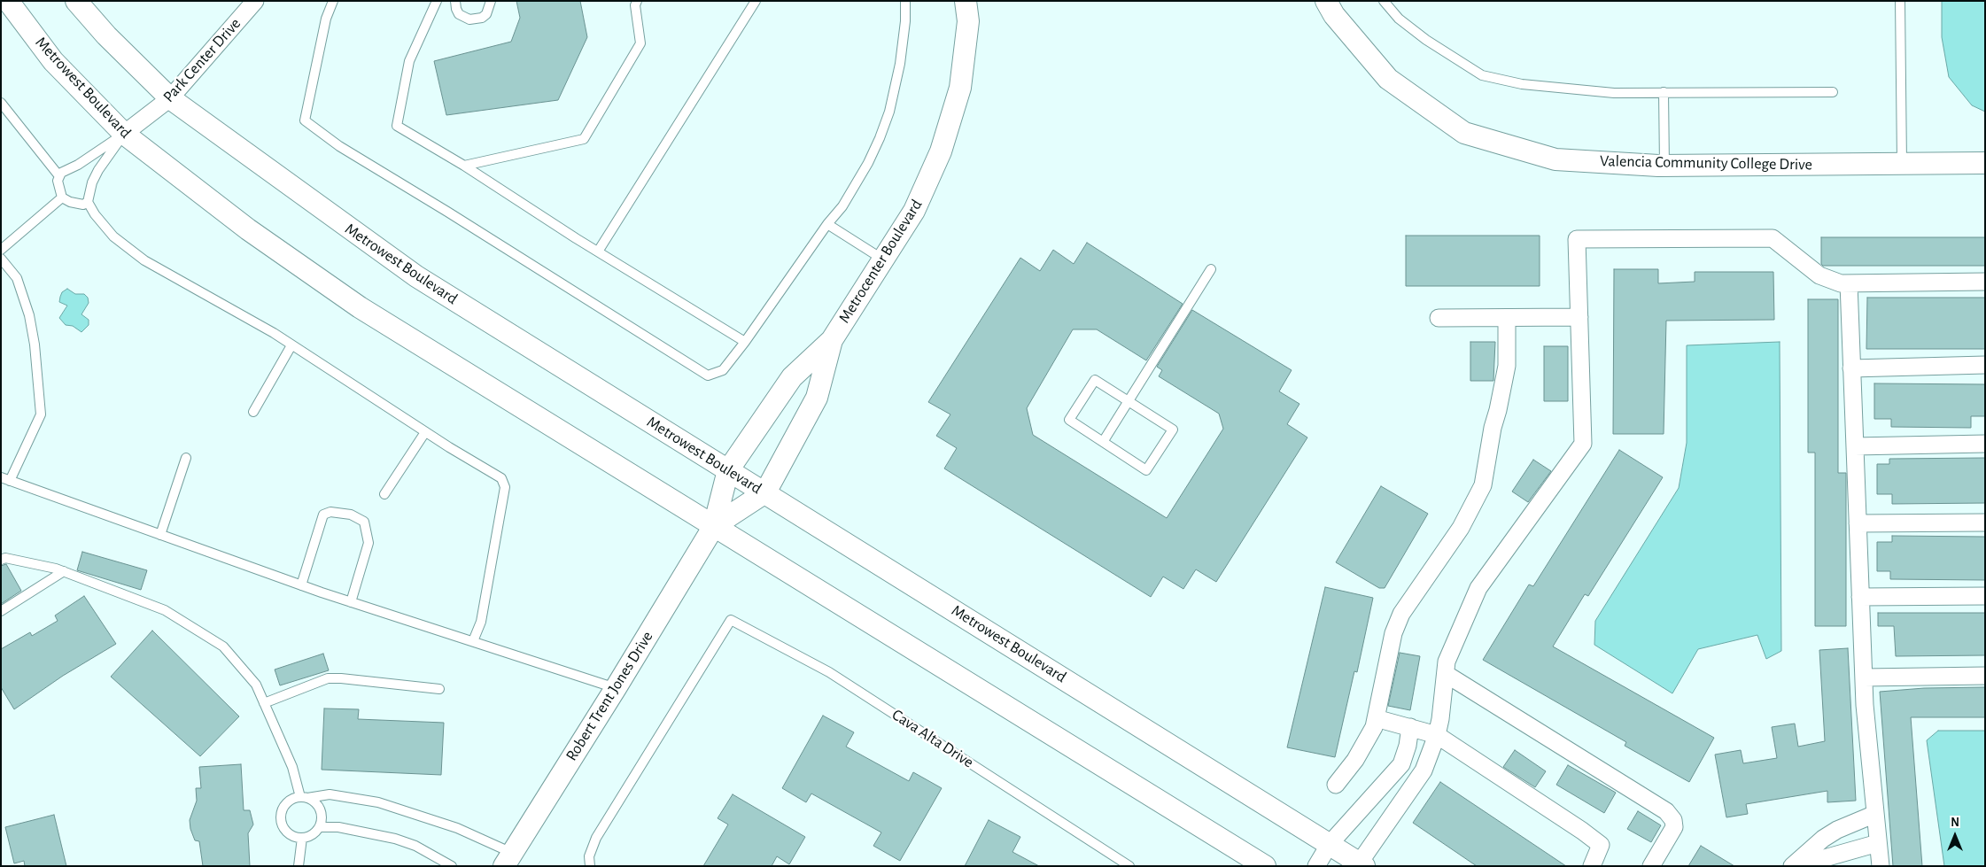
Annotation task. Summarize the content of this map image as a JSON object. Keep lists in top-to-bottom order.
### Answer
{
  "streets": {
    "street": [
      "Park Center Drive",
      "Metrowest Boulevard",
      "Valencia Community College Drive",
      "Metrocenter Boulevard",
      "Robert Trent Jones Drive"
    ],
    "lane": ["Cava Alta Drive"]
  },
  "crossings": [
    ["Park Center Drive", "Metrowest Boulevard"],
    ["Metrowest Boulevard", "Metrocenter Boulevard"],
    ["Metrowest Boulevard", "Robert Trent Jones Drive"],
    ["Metrocenter Boulevard", "Robert Trent Jones Drive"]
  ],
  "north": "top"
}
